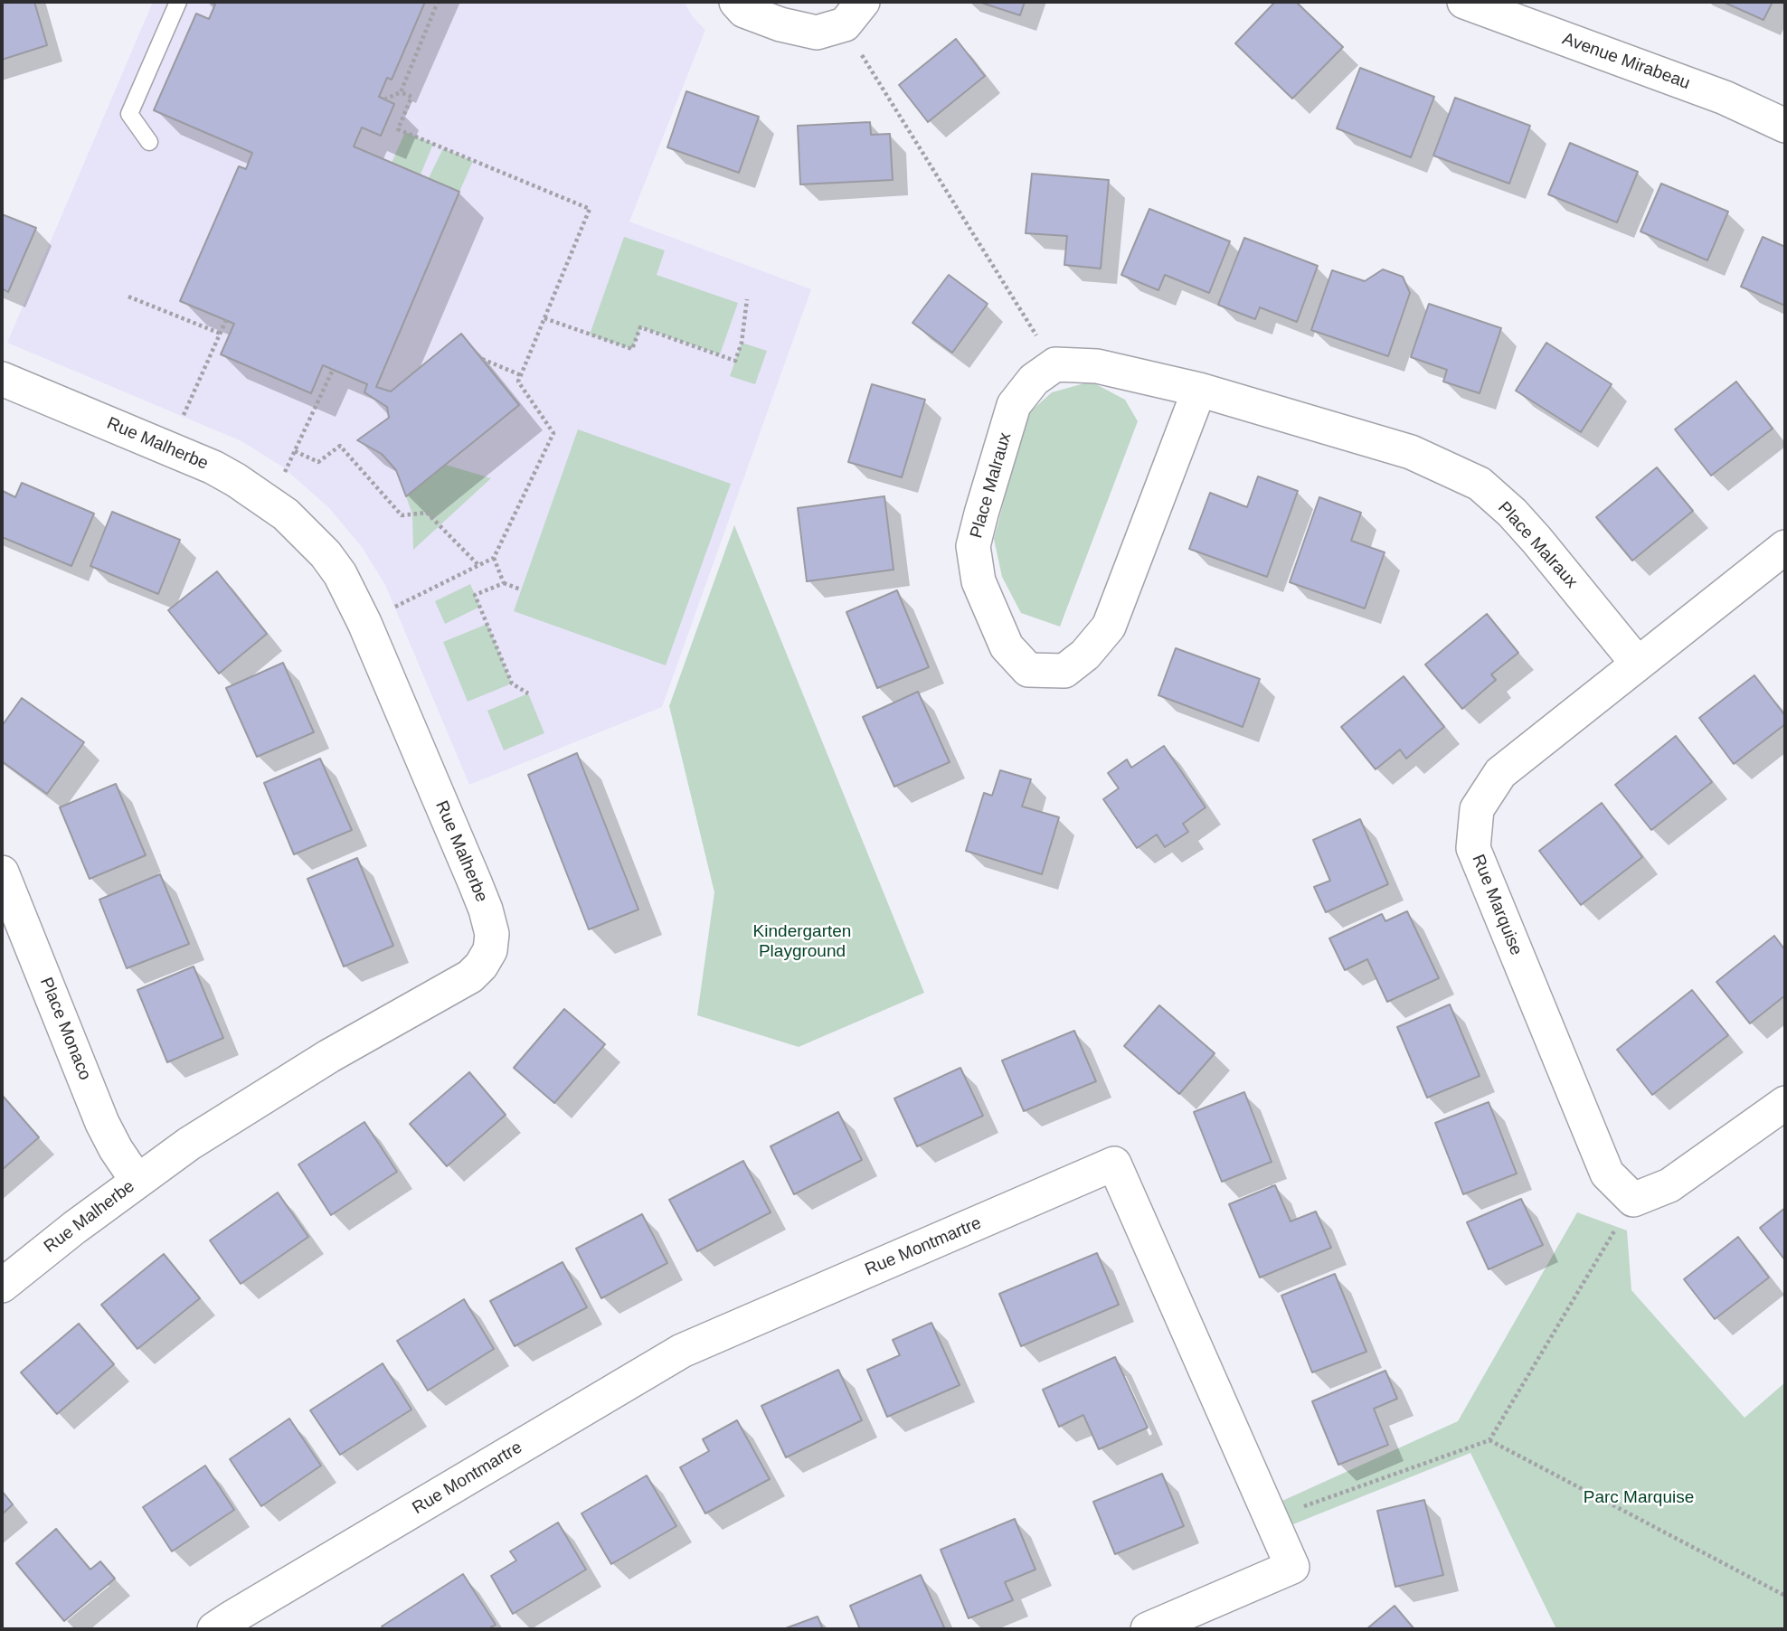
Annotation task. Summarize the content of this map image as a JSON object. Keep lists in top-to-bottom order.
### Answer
{
  "streets": {
    "street": [
      "Avenue Mirabeau",
      "Rue Malherbe",
      "Place Malraux",
      "Rue Marquise",
      "Place Monaco",
      "Rue Montmartre"
    ]
  },
  "crossings": [
    ["Rue Malherbe", "Place Monaco"],
    ["Place Malraux", "Rue Marquise"]
  ],
  "parks": ["Kindergarten Playground", "Parc Marquise"]
}
